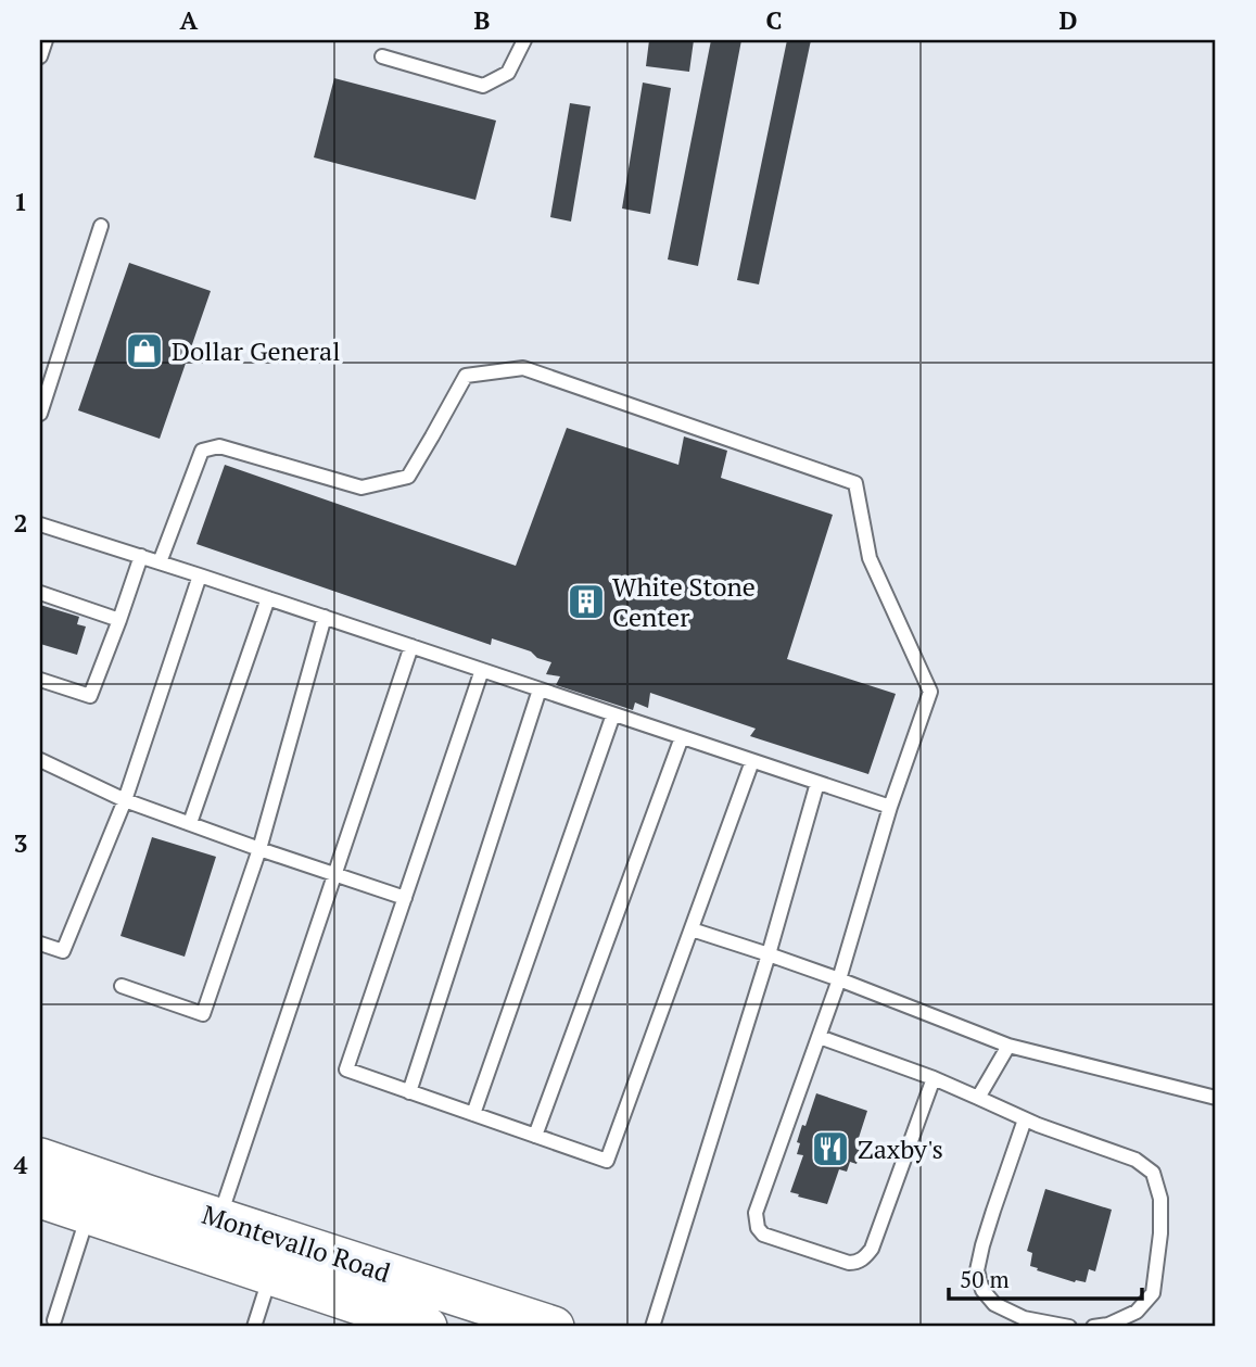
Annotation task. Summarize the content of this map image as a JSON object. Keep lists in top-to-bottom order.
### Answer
{
  "streets": {
    "main road": ["Montevallo Road"]
  },
  "places": {
    "shop": ["Dollar General"],
    "building": ["White Stone Center"],
    "restaurant": ["Zaxby's"]
  },
  "scale_bar": "50 m",
  "grid": {
    "columns": [
      "A",
      "B",
      "C",
      "D"
    ],
    "rows": [
      "1",
      "2",
      "3",
      "4"
    ]
  }
}
